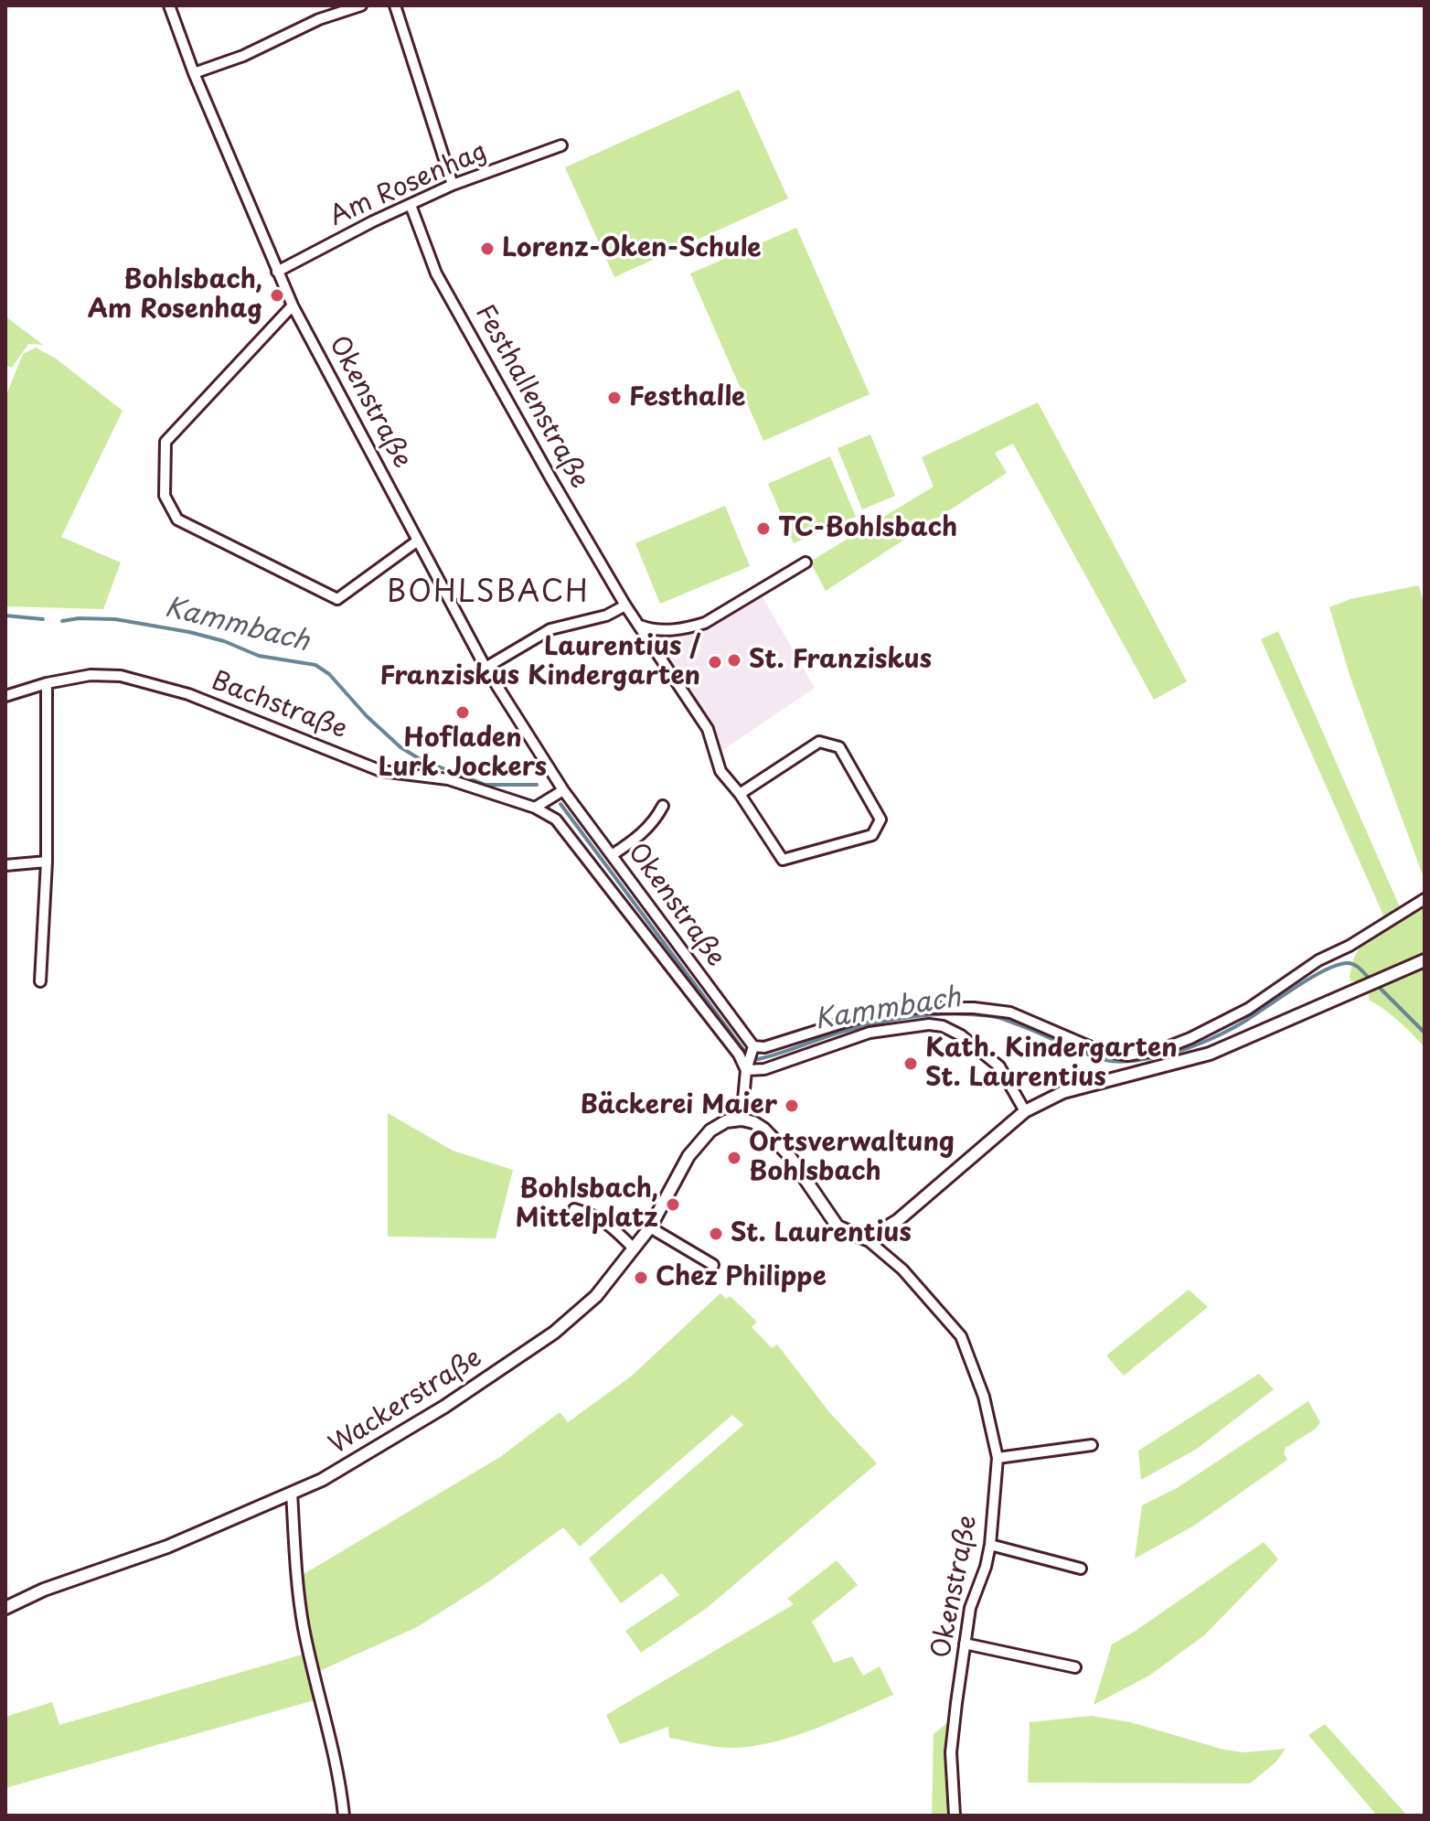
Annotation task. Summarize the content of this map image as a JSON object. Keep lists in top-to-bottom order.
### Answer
{
  "streets": {
    "street": [
      "Am Rosenhag",
      "Festhallenstraße",
      "Okenstraße",
      "Bachstraße",
      "Wackerstraße"
    ]
  },
  "crossings": [
    ["Am Rosenhag", "Festhallenstraße"],
    ["Am Rosenhag", "Okenstraße"],
    ["Okenstraße", "Wackerstraße"]
  ],
  "districts": ["BOHLSBACH"],
  "water": ["Kammbach"],
  "places": [
    "Lorenz-Oken-Schule",
    "Bohlsbach, Am Rosenhag",
    "Festhalle",
    "TC-Bohlsbach",
    "St. Franziskus",
    "Laurentius / Franziskus Kindergarten",
    "Hofladen Lurk Jockers",
    "Kath. Kindergarten St. Laurentius",
    "Bäckerei Maier",
    "Ortsverwaltung Bohlsbach",
    "Bohlsbach, Mittelplatz",
    "St. Laurentius",
    "Chez Philippe"
  ]
}
